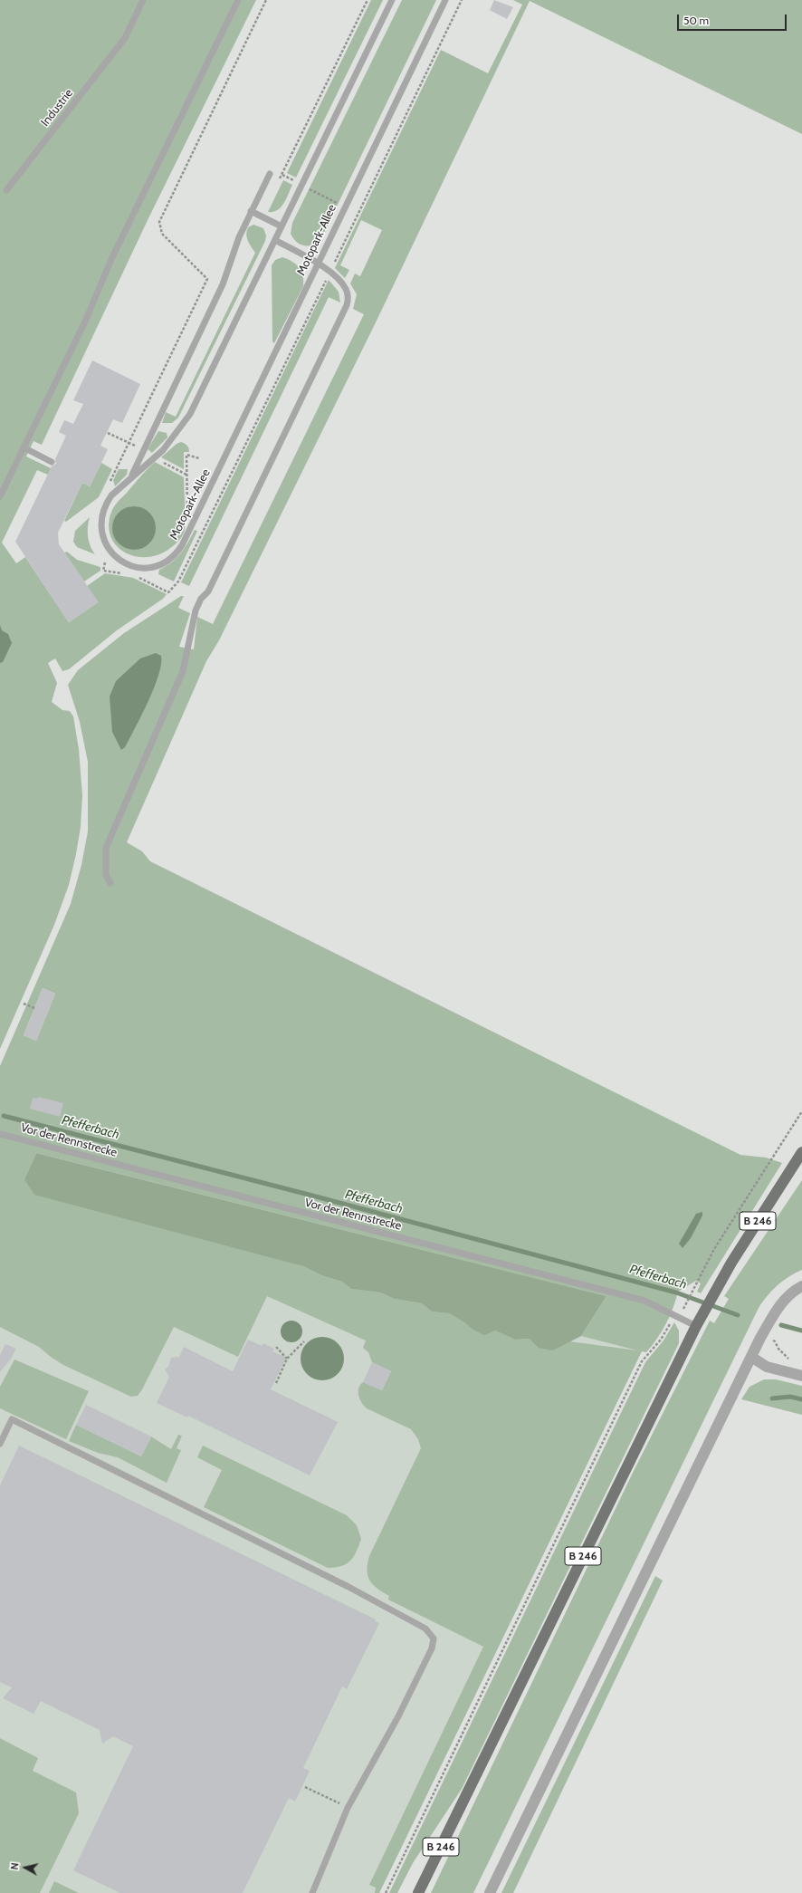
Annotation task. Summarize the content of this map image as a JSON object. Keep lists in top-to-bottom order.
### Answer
{
  "streets": {
    "main road": ["B 246"],
    "lane": ["Industrie", "Motopark-Allee", "Vor der Rennstrecke"]
  },
  "crossings": [
    ["Vor der Rennstrecke", "B 246"]
  ],
  "water": ["Pfefferbach"],
  "scale_bar": "50 m",
  "north": "left"
}
